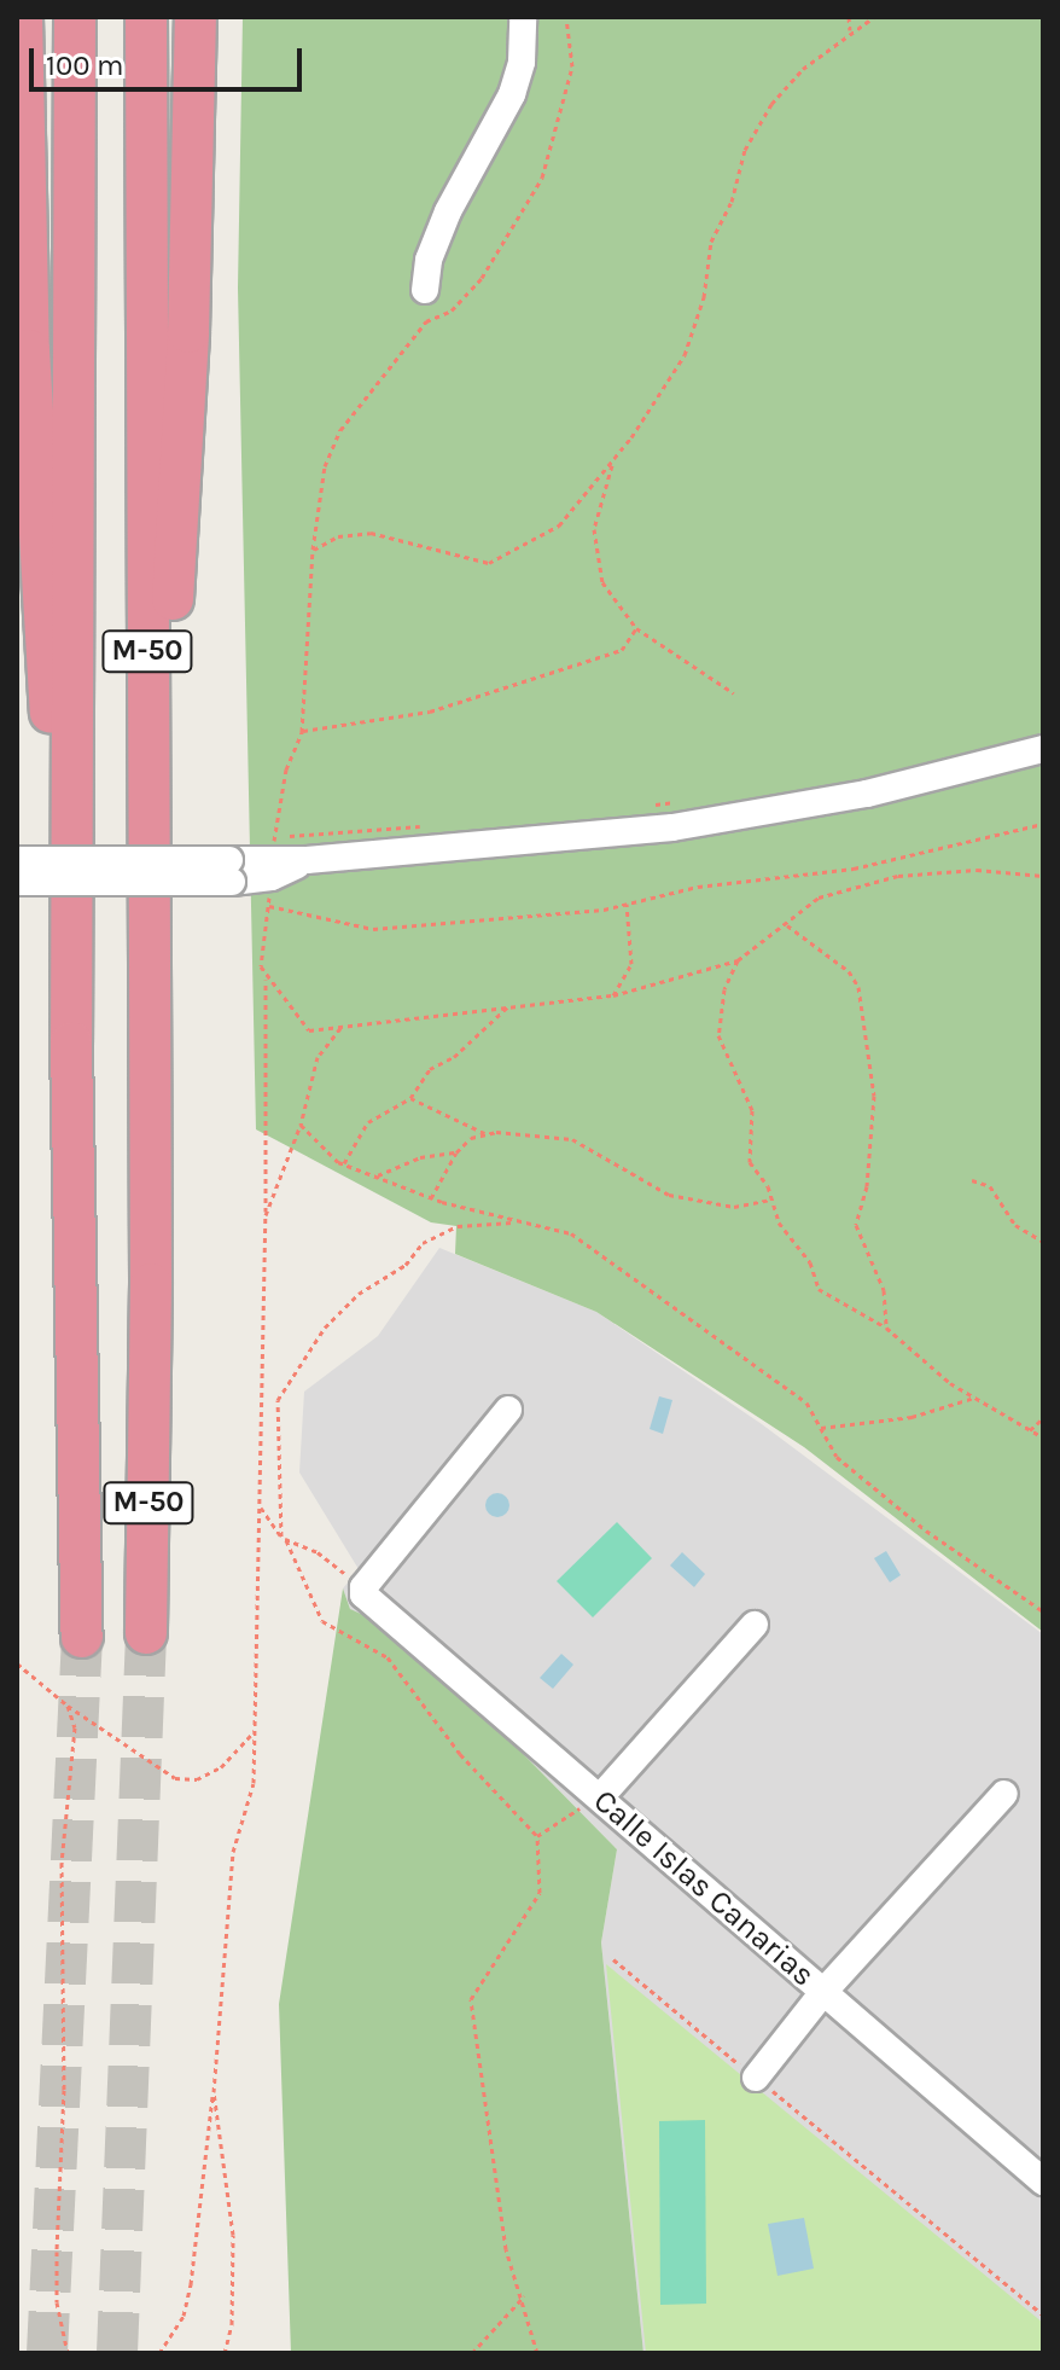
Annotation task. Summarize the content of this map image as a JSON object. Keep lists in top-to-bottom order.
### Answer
{
  "streets": {
    "highway": ["M-50"],
    "street": ["Calle Islas Canarias"]
  },
  "scale_bar": "100 m"
}
